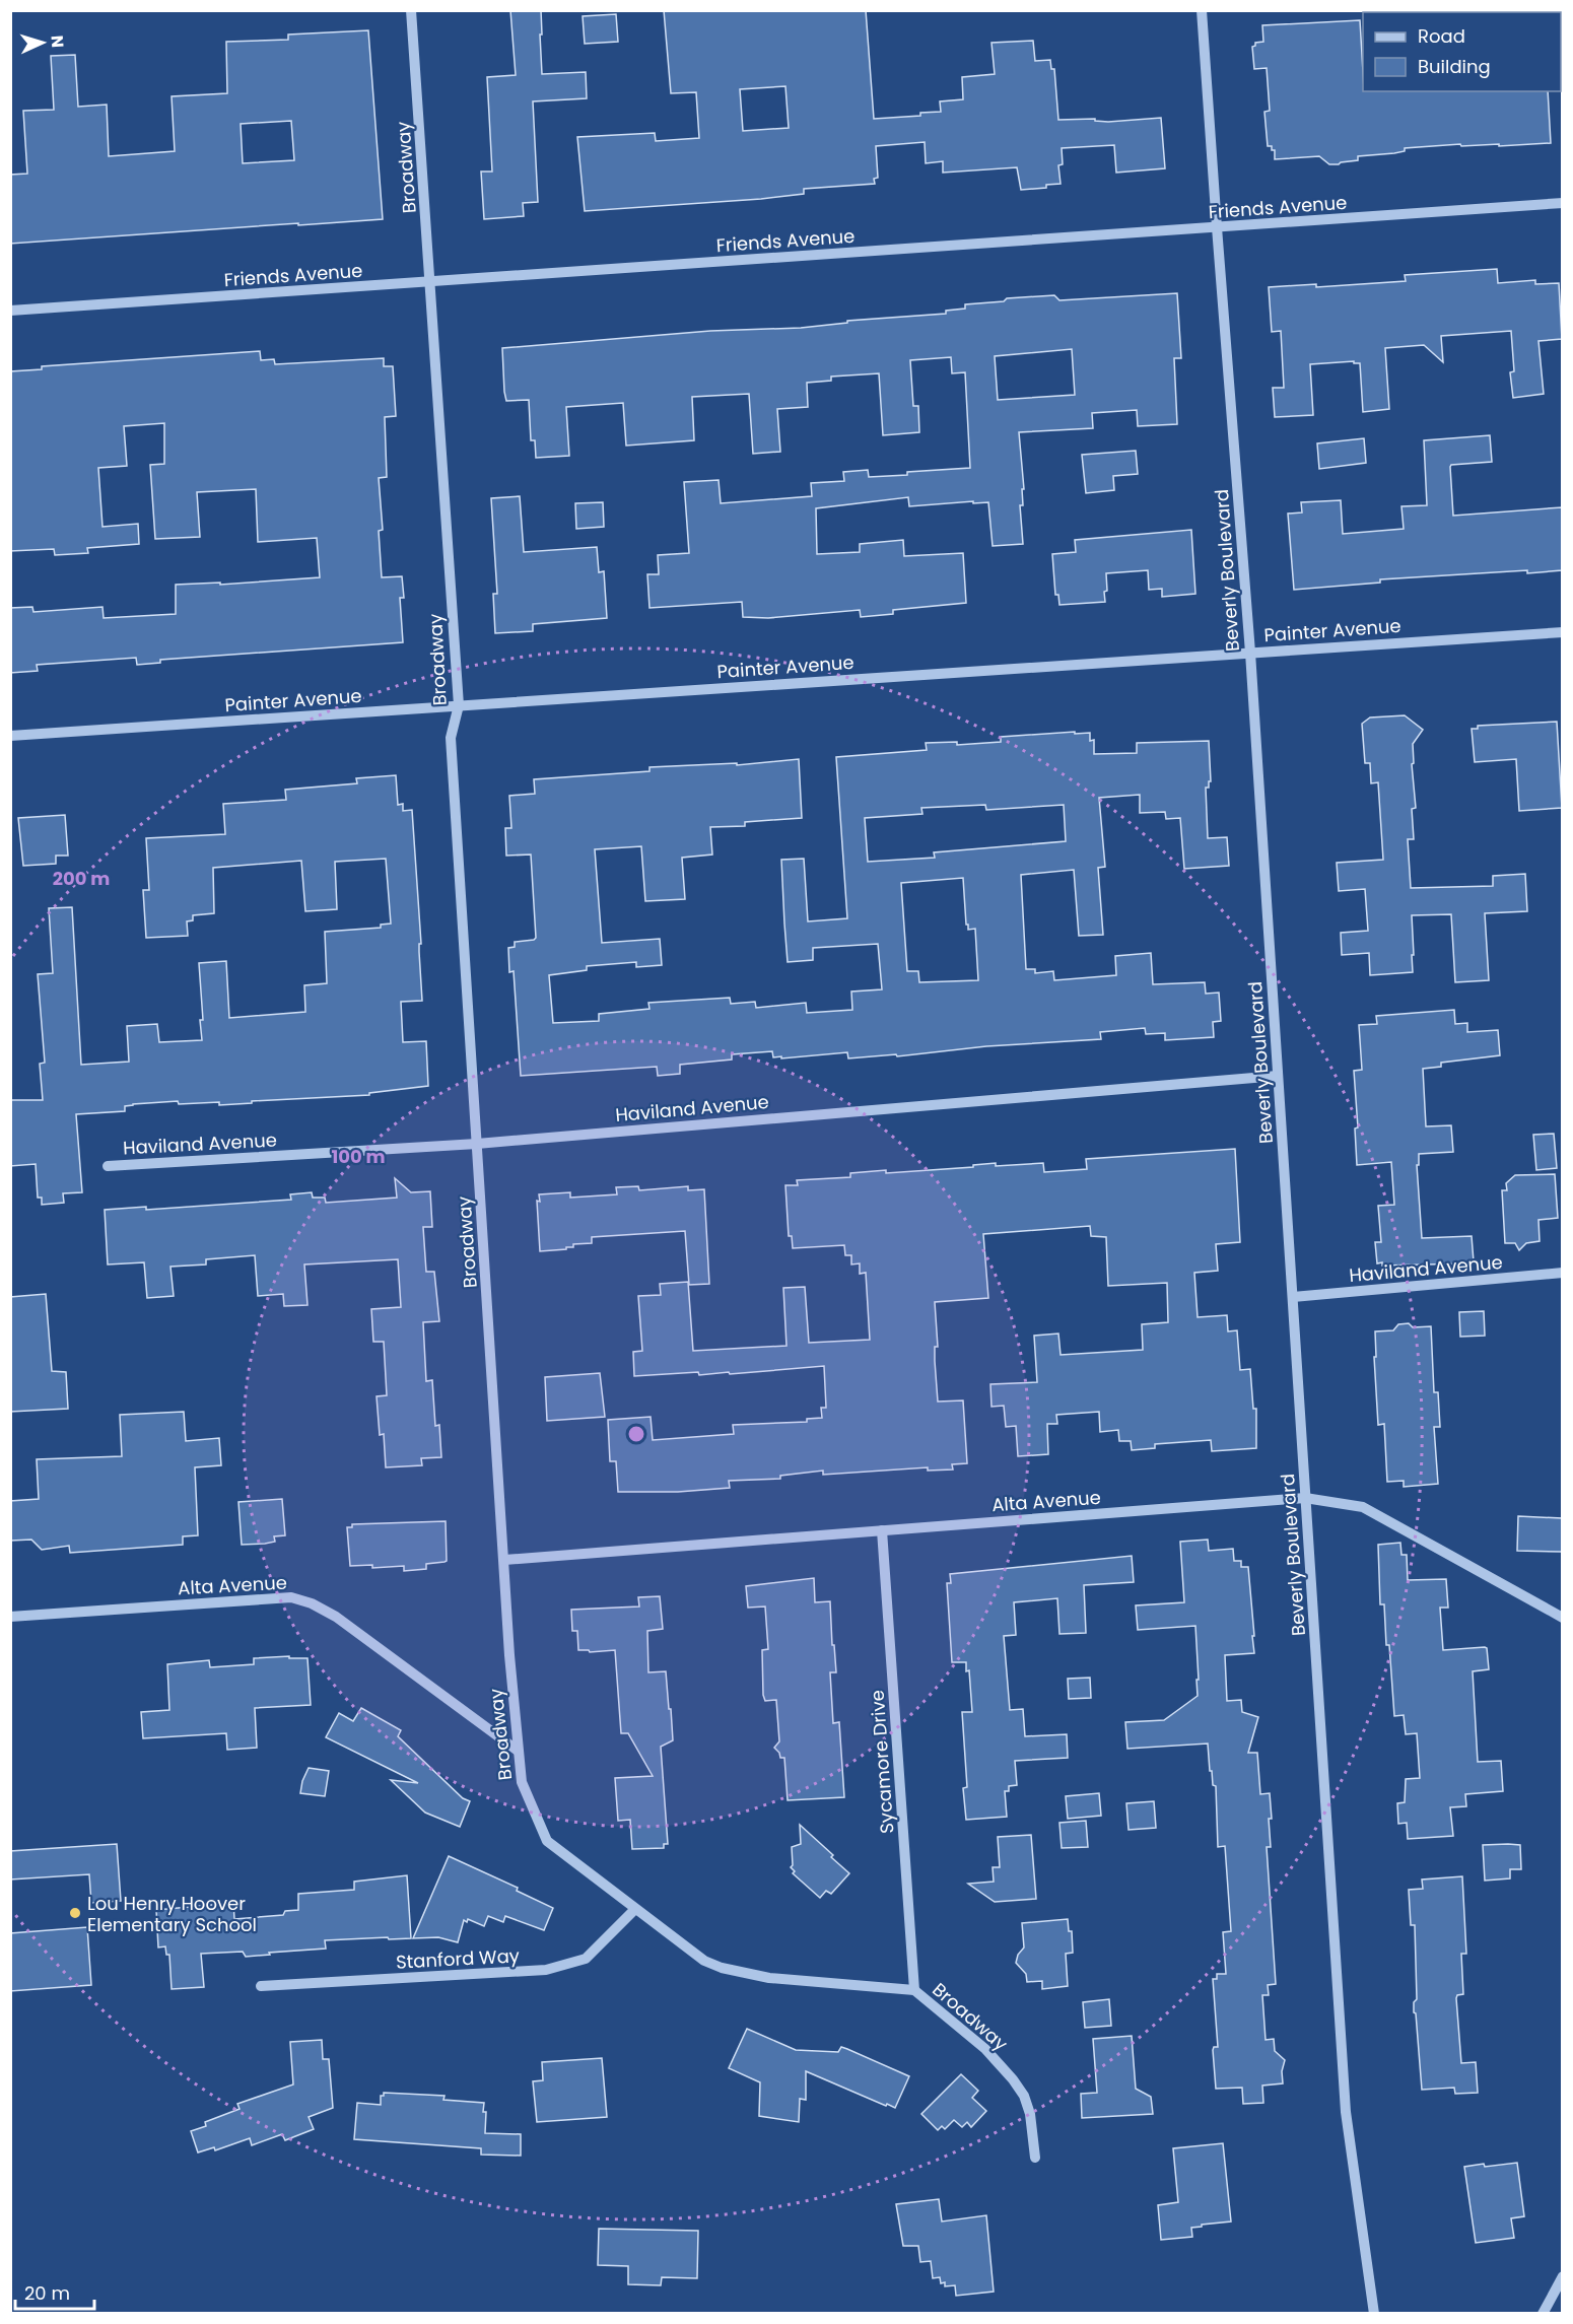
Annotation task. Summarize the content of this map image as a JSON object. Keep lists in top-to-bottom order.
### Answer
{
  "streets": {
    "street": [
      "Broadway",
      "Friends Avenue",
      "Beverly Boulevard",
      "Painter Avenue",
      "Haviland Avenue",
      "Alta Avenue",
      "Sycamore Drive",
      "Stanford Way"
    ]
  },
  "crossings": [
    ["Broadway", "Friends Avenue"],
    ["Broadway", "Painter Avenue"],
    ["Broadway", "Haviland Avenue"],
    ["Broadway", "Alta Avenue"],
    ["Broadway", "Sycamore Drive"],
    ["Broadway", "Stanford Way"],
    ["Friends Avenue", "Beverly Boulevard"],
    ["Beverly Boulevard", "Painter Avenue"],
    ["Beverly Boulevard", "Haviland Avenue"],
    ["Beverly Boulevard", "Alta Avenue"],
    ["Alta Avenue", "Sycamore Drive"]
  ],
  "places": ["Lou Henry Hoover Elementary School"],
  "legend": ["Road", "Building"],
  "scale_bar": "20 m",
  "north": "right",
  "rings": ["200 m", "100 m"]
}
